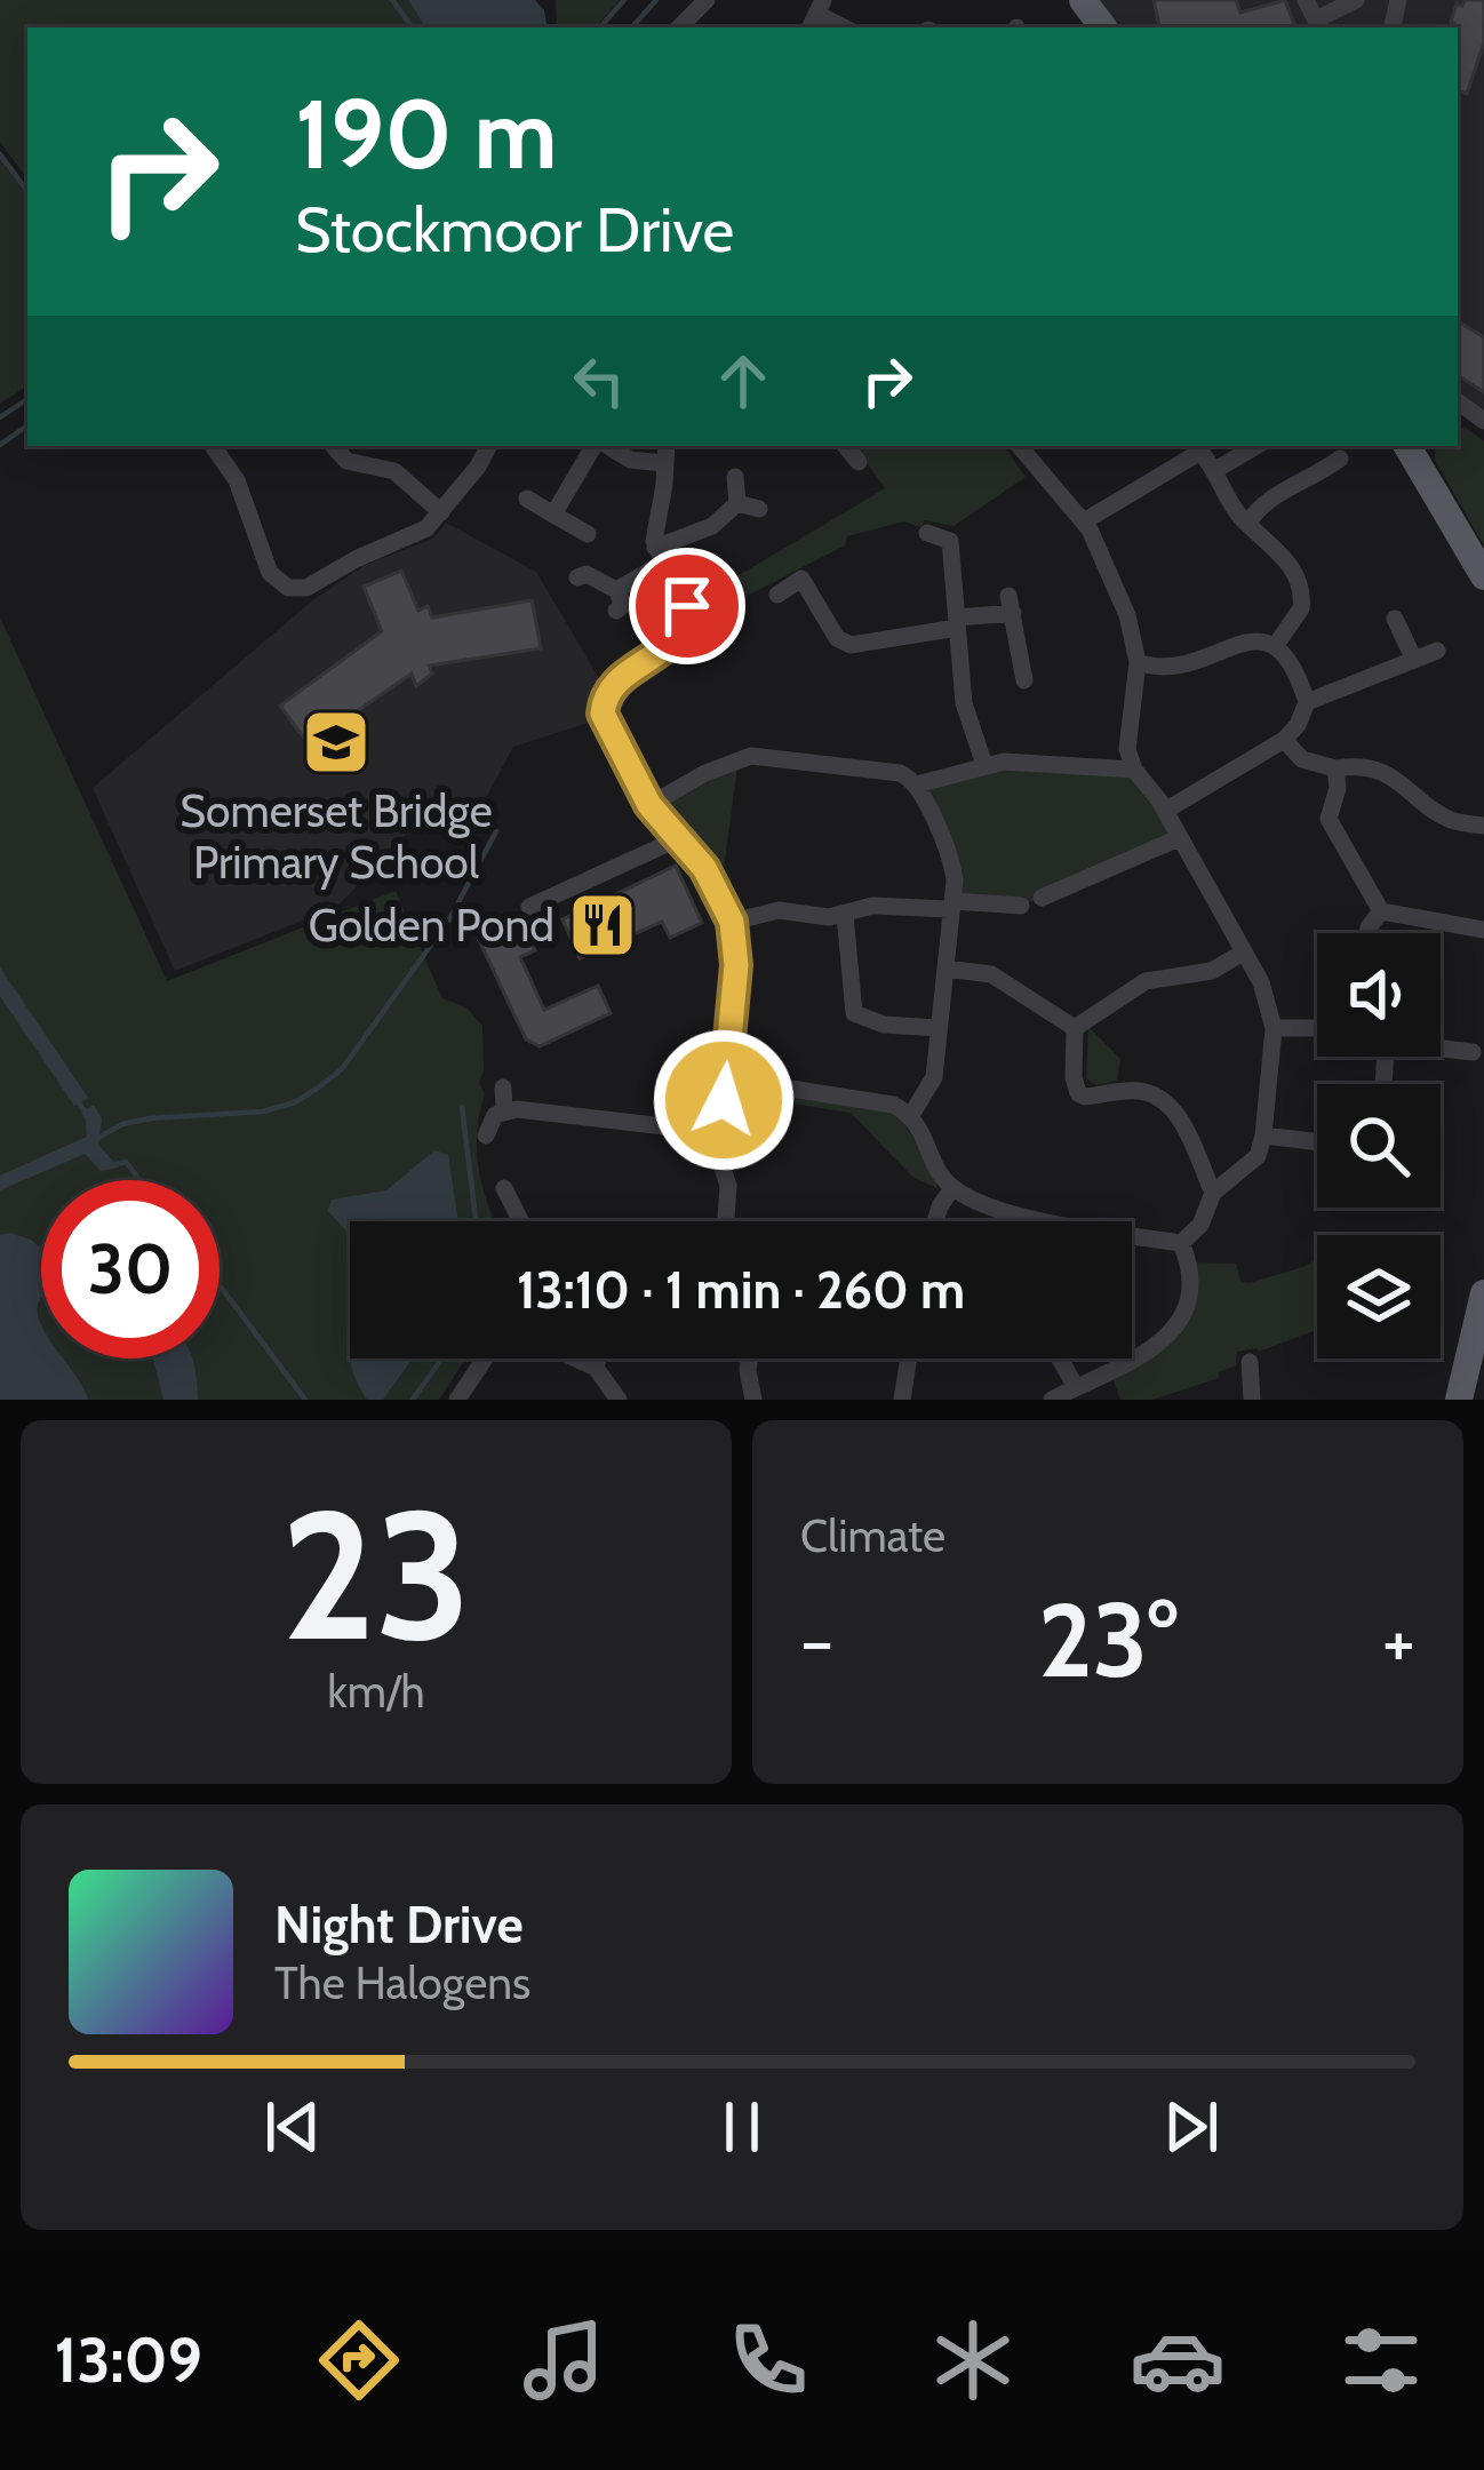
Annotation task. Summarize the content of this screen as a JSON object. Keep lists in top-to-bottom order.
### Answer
{
  "places": {
    "school or university": ["Somerset Bridge Primary School"],
    "restaurant": ["Golden Pond"]
  },
  "page": {
    "turn": ["190 m", "Stockmoor Drive"],
    "limit": "30",
    "trip": "13:10 · 1 min · 260 m",
    "tile": [
      ["23", "km/h"],
      "Climate"
    ],
    "heat": ["−", "23°", "+"],
    "song": ["Night Drive", "The Halogens"],
    "tabs": "13:09"
  }
}
